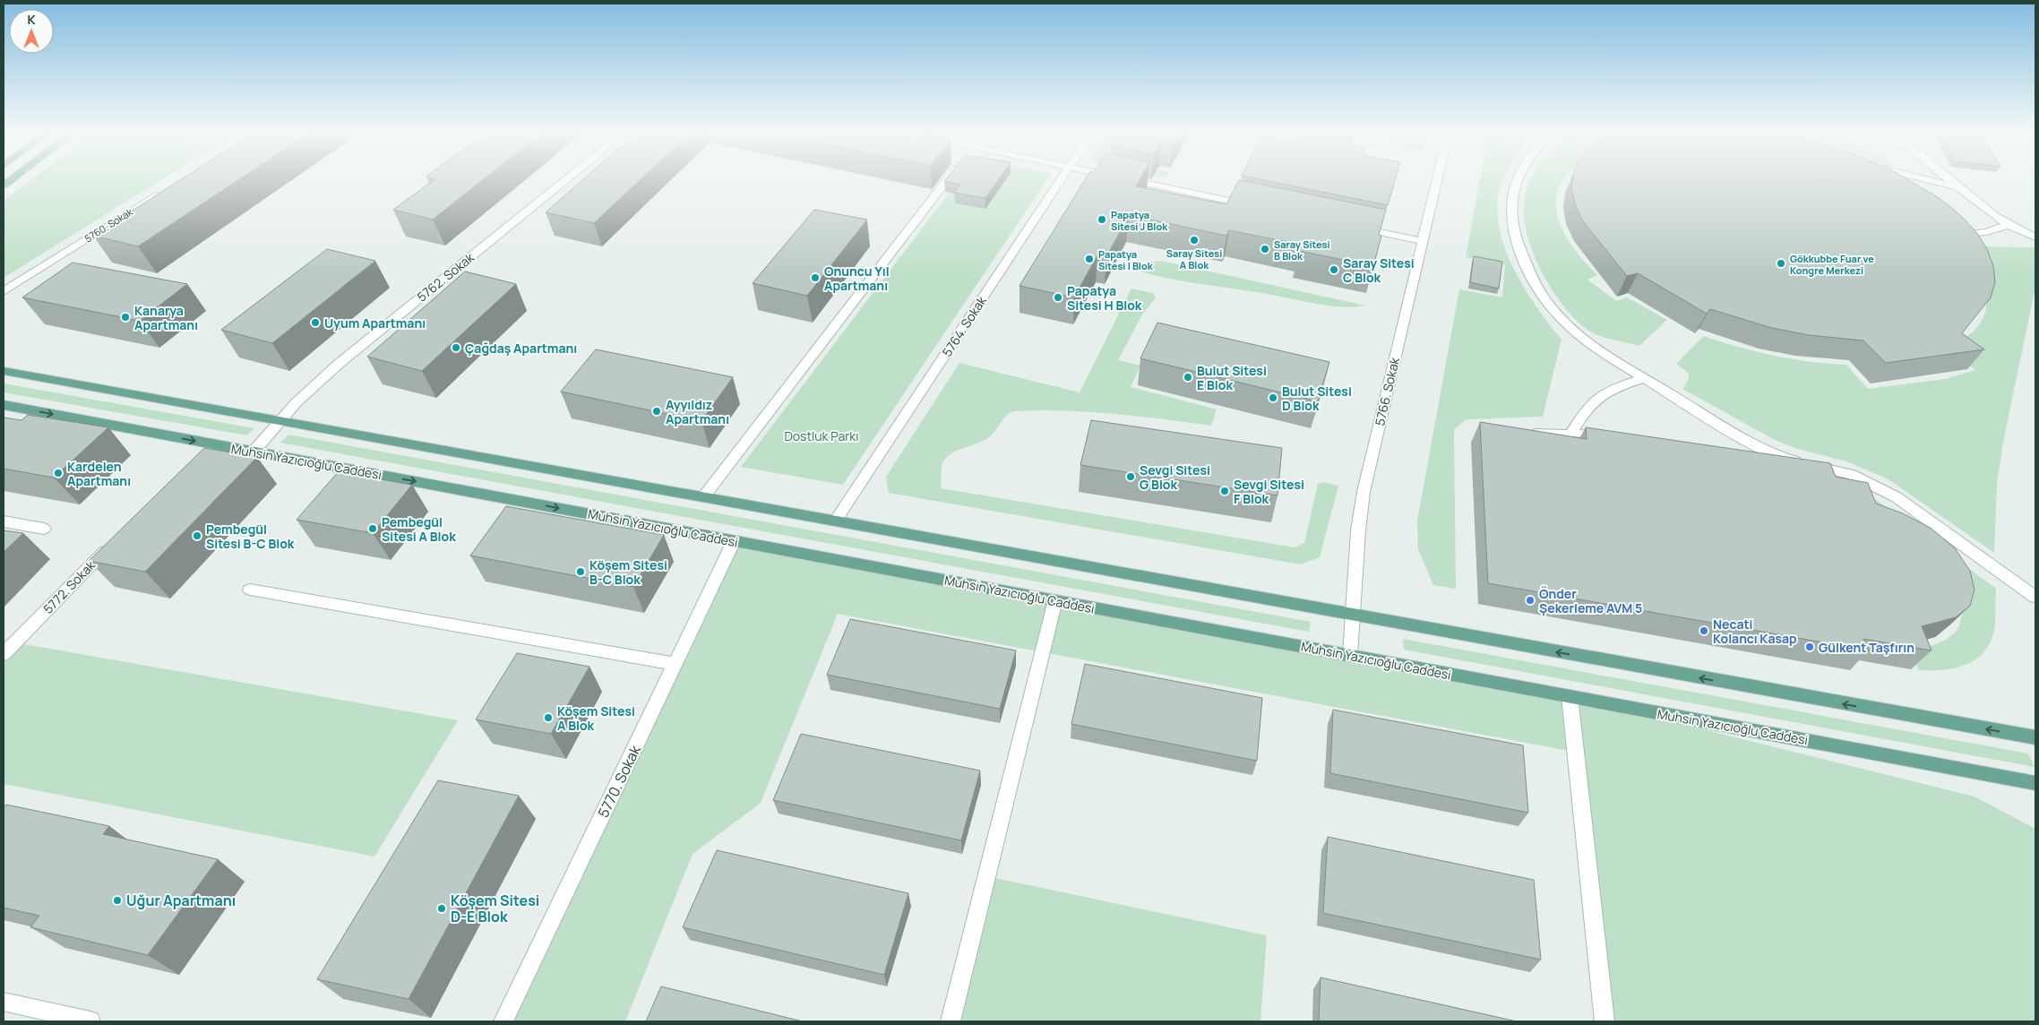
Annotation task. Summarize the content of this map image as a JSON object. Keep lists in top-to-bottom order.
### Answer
{
  "streets": {
    "main road": ["Muhsin Yazıcıoğlu Caddesi"],
    "street": [
      "5760. Sokak",
      "5762. Sokak",
      "5764. Sokak",
      "5766. Sokak",
      "5772. Sokak",
      "5770. Sokak"
    ]
  },
  "crossings": [
    ["5762. Sokak", "Muhsin Yazıcıoğlu Caddesi"],
    ["5766. Sokak", "Muhsin Yazıcıoğlu Caddesi"],
    ["Muhsin Yazıcıoğlu Caddesi", "5770. Sokak"]
  ],
  "parks": ["Dostluk Parkı"],
  "places": [
    "Papatya Sitesi J Blok",
    "Saray Sitesi A Blok",
    "Saray Sitesi B Blok",
    "Papatya Sitesi I Blok",
    "Gökkubbe Fuar ve Kongre Merkezi",
    "Saray Sitesi C Blok",
    "Onuncu Yıl Apartmanı",
    "Papatya Sitesi H Blok",
    "Kanarya Apartmanı",
    "Uyum Apartmanı",
    "Çağdaş Apartmanı",
    "Bulut Sitesi E Blok",
    "Bulut Sitesi D Blok",
    "Ayyıldız Apartmanı",
    "Kardelen Apartmanı",
    "Sevgi Sitesi G Blok",
    "Sevgi Sitesi F Blok",
    "Pembegül Sitesi A Blok",
    "Pembegül Sitesi B-C Blok",
    "Köşem Sitesi B-C Blok",
    "Önder Şekerleme AVM 5",
    "Necati Kolancı Kasap",
    "Gülkent Taşfırın",
    "Köşem Sitesi A Blok",
    "Uğur Apartmanı",
    "Köşem Sitesi D-E Blok"
  ],
  "north": "top"
}
